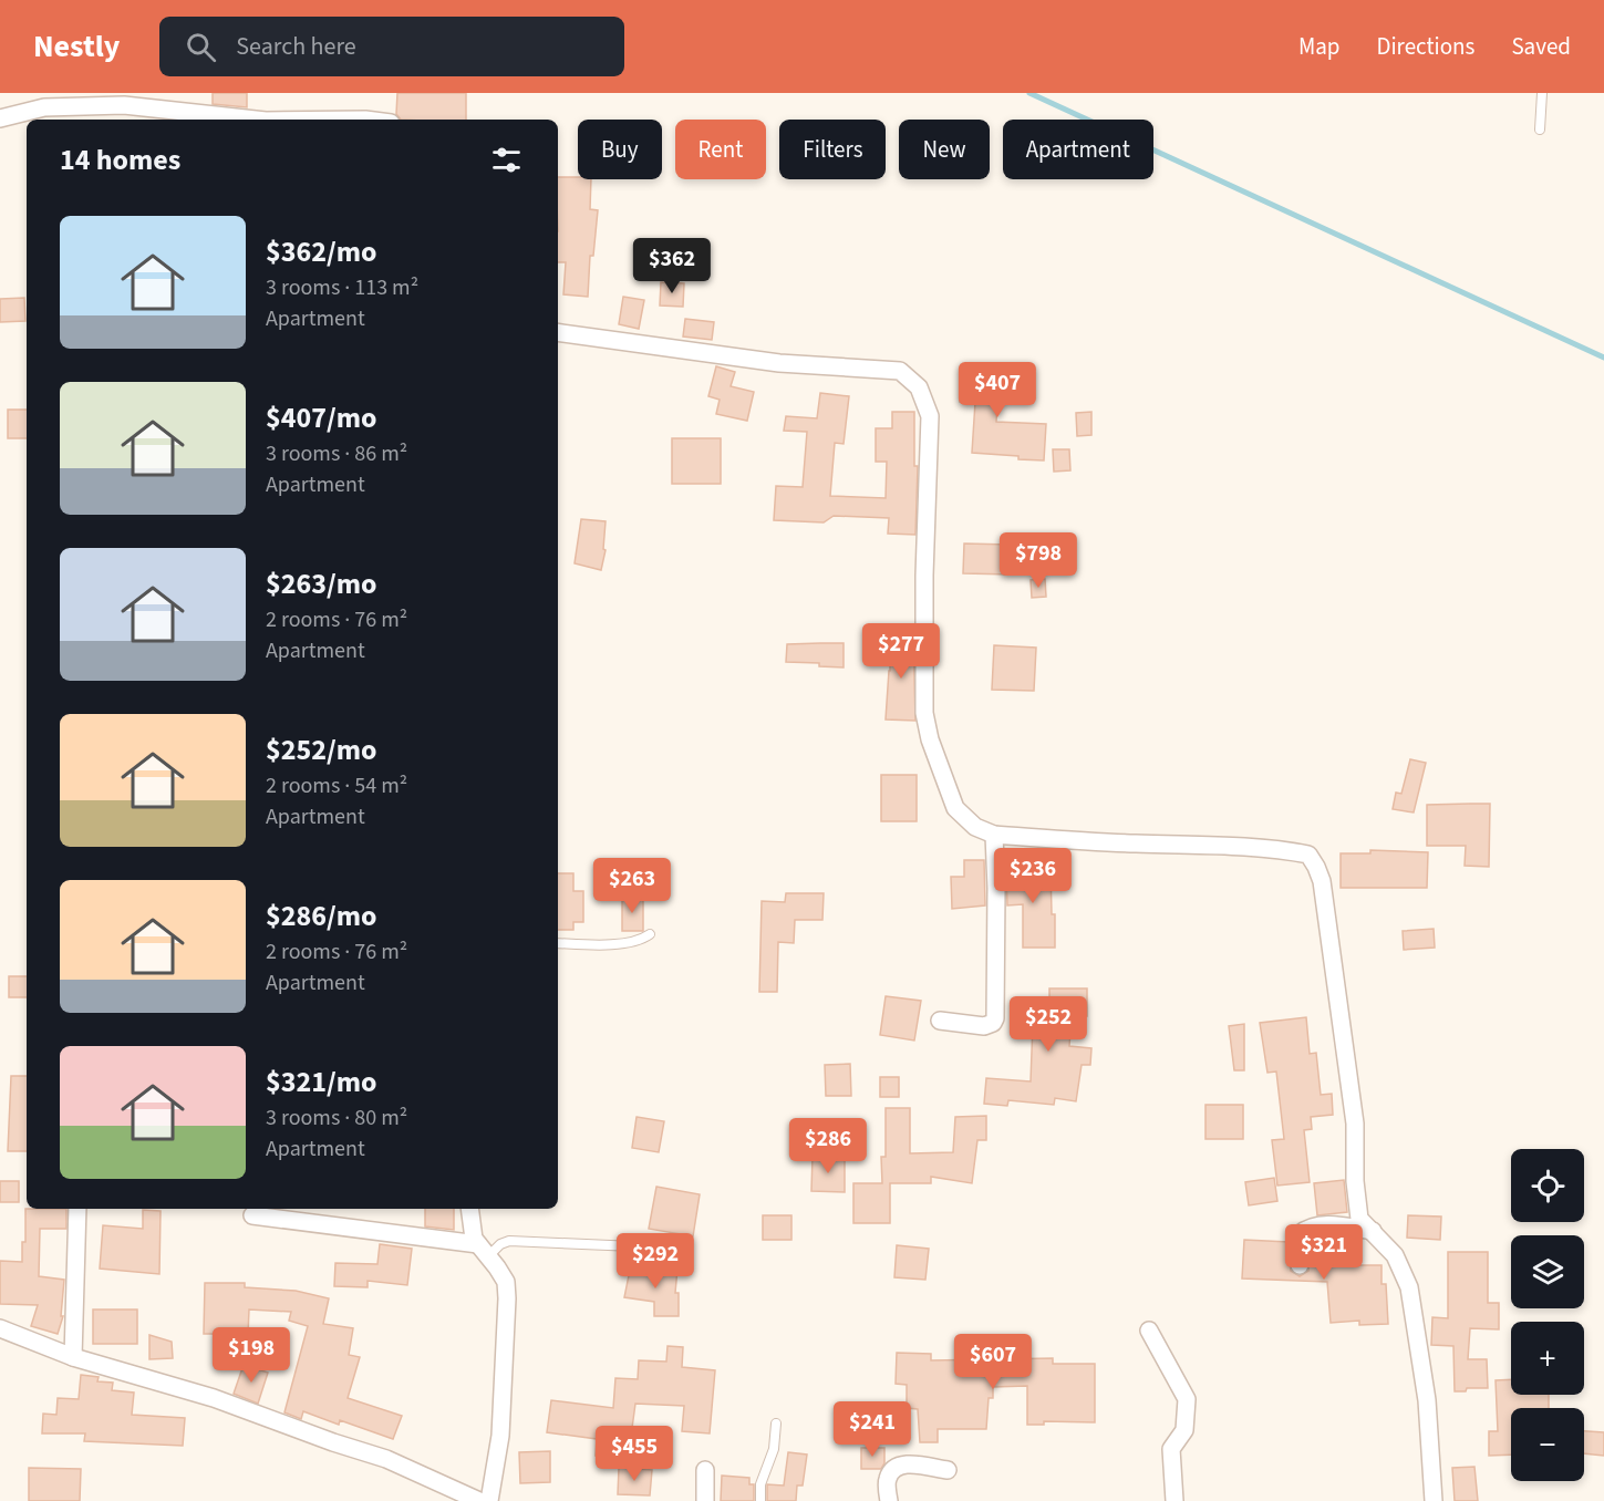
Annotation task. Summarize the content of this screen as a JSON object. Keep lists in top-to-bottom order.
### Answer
{
  "page": {
    "header": "Nestly",
    "search": "Search here",
    "nav": ["Map", "Directions", "Saved"],
    "chip": [
      "Buy",
      "Rent",
      "Filters",
      "New",
      "Apartment"
    ],
    "heading": "14 homes",
    "list": [
      {
        "name": "$362/mo",
        "note": "3 rooms · 113 m² · Apartment"
      },
      {
        "name": "$407/mo",
        "note": "3 rooms · 86 m² · Apartment"
      },
      {
        "name": "$263/mo",
        "note": "2 rooms · 76 m² · Apartment"
      },
      {
        "name": "$252/mo",
        "note": "2 rooms · 54 m² · Apartment"
      },
      {
        "name": "$286/mo",
        "note": "2 rooms · 76 m² · Apartment"
      },
      {
        "name": "$321/mo",
        "note": "3 rooms · 80 m² · Apartment"
      }
    ],
    "price": [
      "$362",
      "$407",
      "$798",
      "$277",
      "$236",
      "$263",
      "$252",
      "$286",
      "$321",
      "$292",
      "$198",
      "$607",
      "$241",
      "$455"
    ],
    "map_buttons": ["+", "−"]
  }
}
